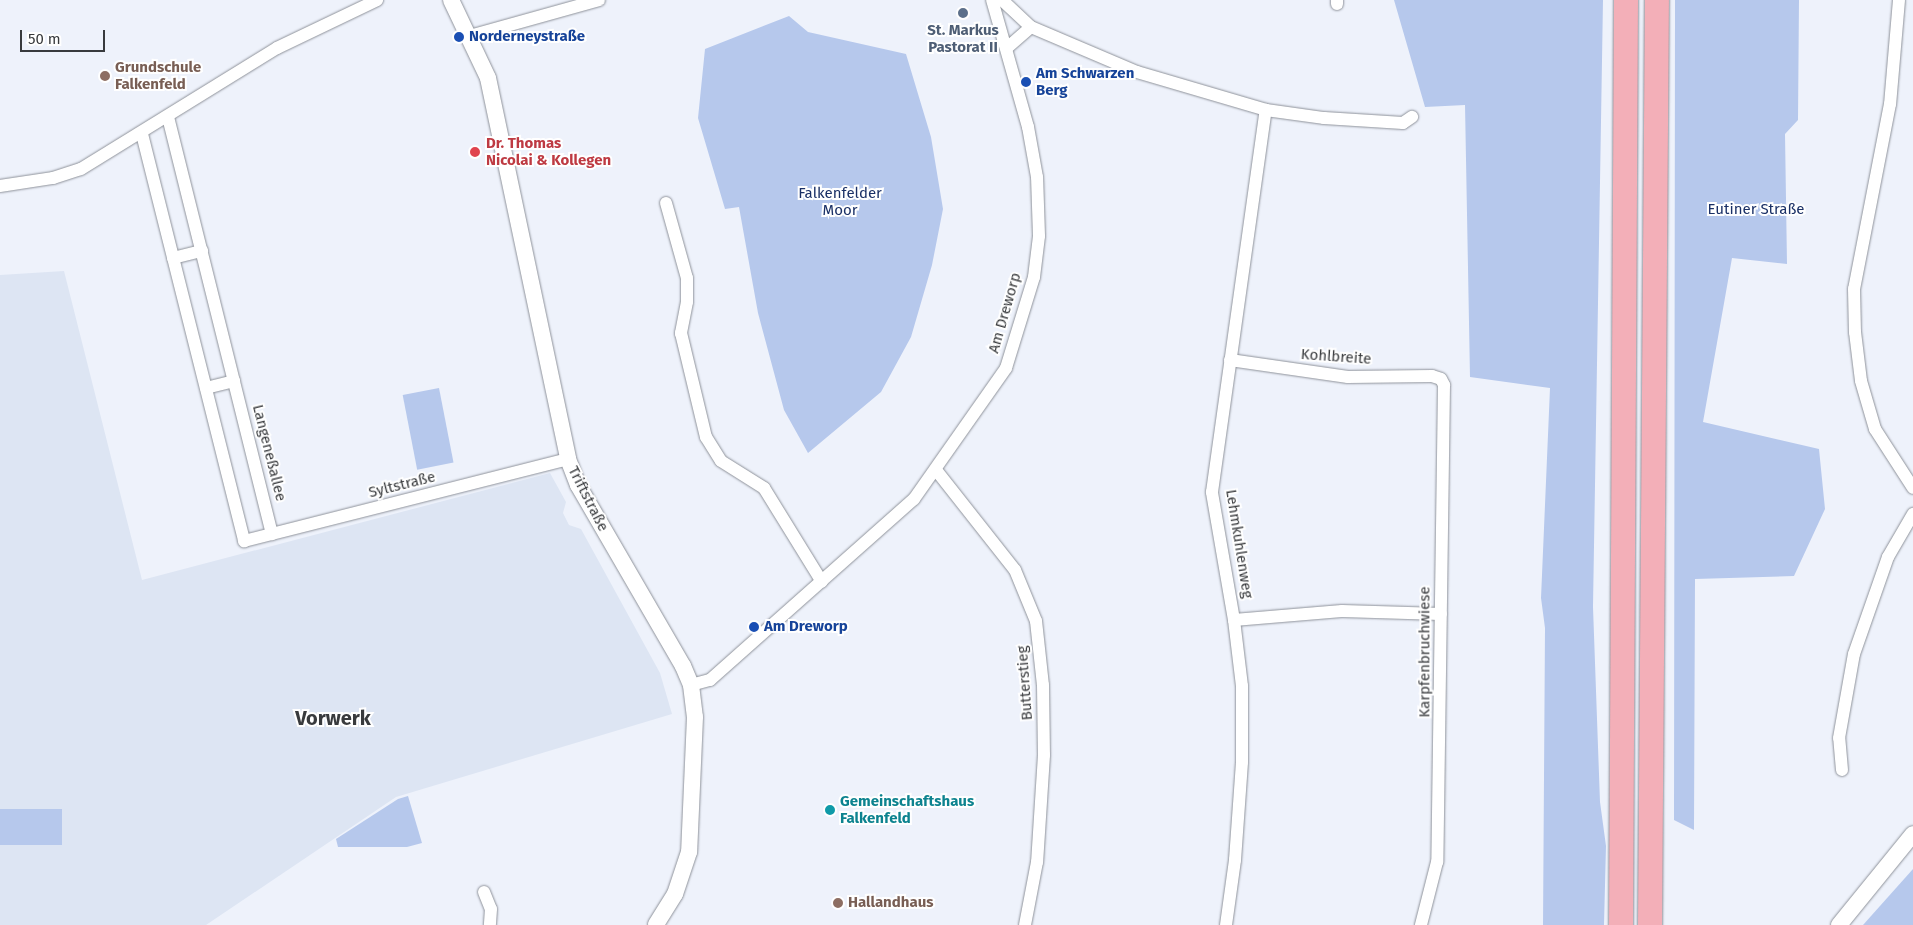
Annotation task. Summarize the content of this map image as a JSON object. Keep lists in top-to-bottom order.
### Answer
{
  "streets": {
    "street": [
      "Am Dreworp",
      "Kohlbreite",
      "Langeneßallee",
      "Syltstraße",
      "Triftstraße",
      "Lehmkuhlenweg",
      "Karpfenbruchwiese",
      "Butterstieg"
    ]
  },
  "crossings": [
    ["Am Dreworp", "Triftstraße"],
    ["Am Dreworp", "Butterstieg"],
    ["Kohlbreite", "Lehmkuhlenweg"],
    ["Kohlbreite", "Karpfenbruchwiese"],
    ["Langeneßallee", "Syltstraße"],
    ["Syltstraße", "Triftstraße"]
  ],
  "districts": ["Vorwerk"],
  "parks": ["Falkenfelder Moor", "Eutiner Straße"],
  "places": [
    "St. Markus Pastorat II",
    "Norderneystraße",
    "Grundschule Falkenfeld",
    "Am Schwarzen Berg",
    "Dr. Thomas Nicolai & Kollegen",
    "Am Dreworp",
    "Gemeinschaftshaus Falkenfeld",
    "Hallandhaus"
  ],
  "scale_bar": "50 m"
}
